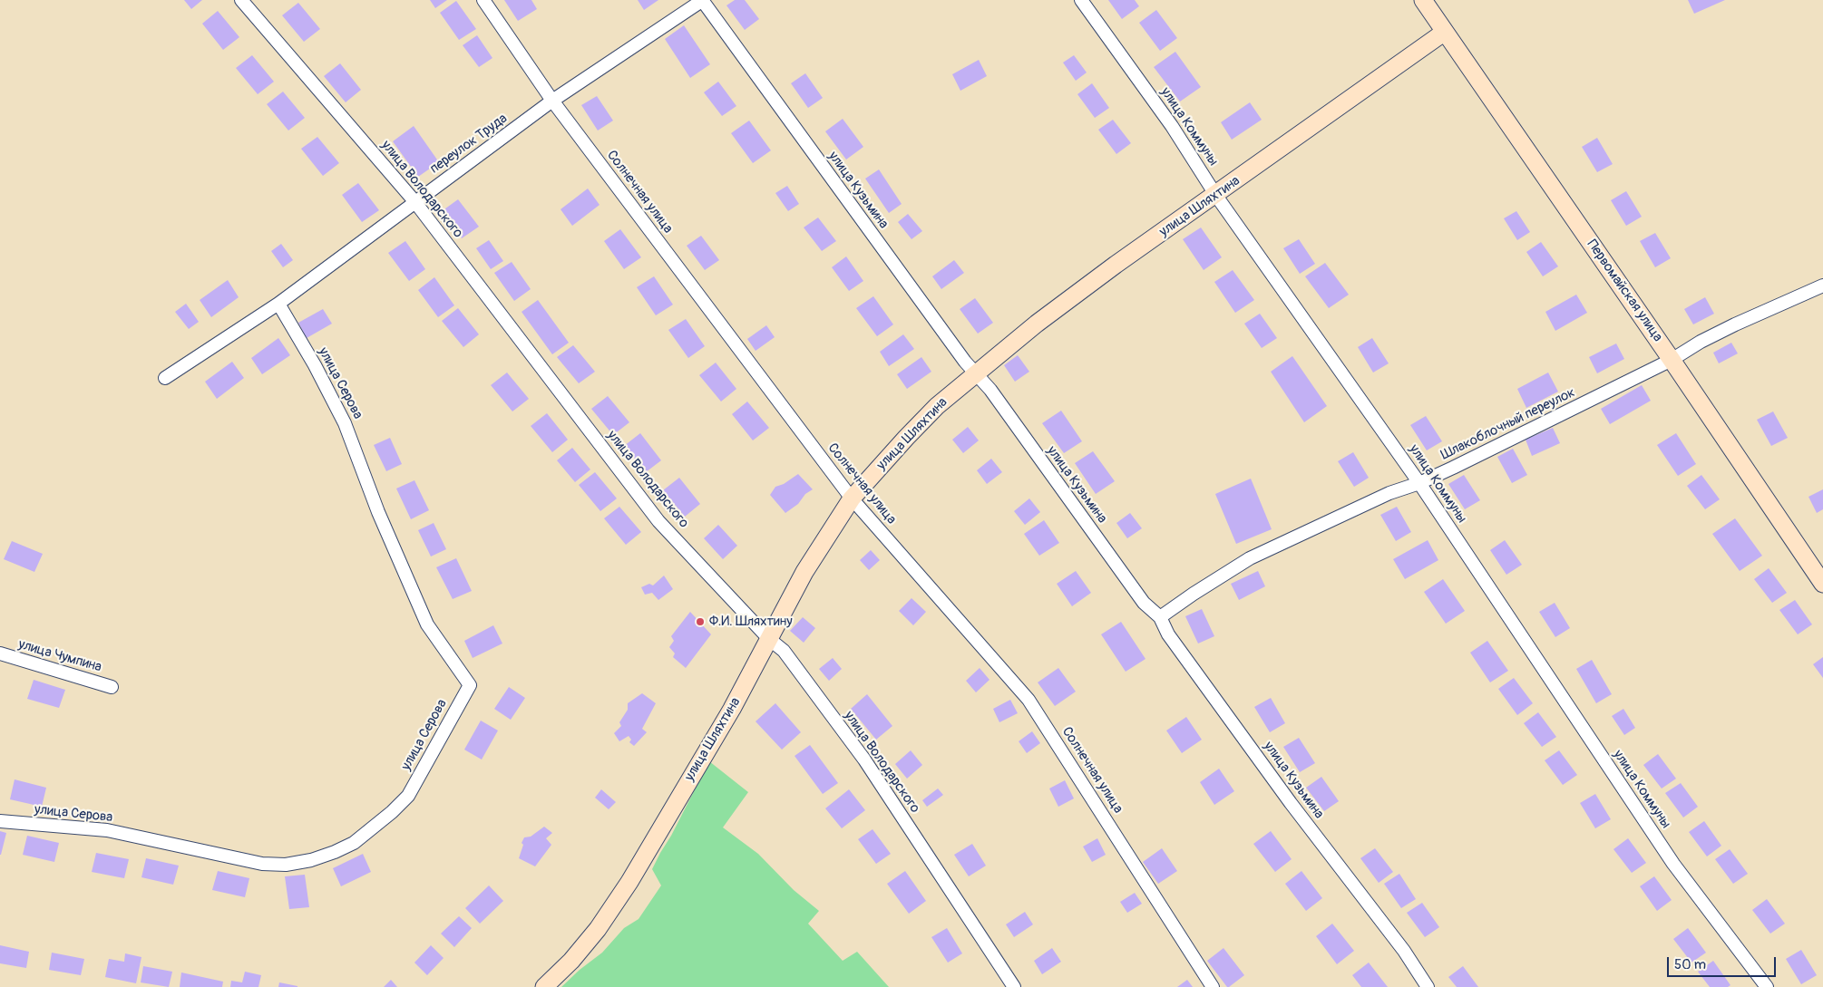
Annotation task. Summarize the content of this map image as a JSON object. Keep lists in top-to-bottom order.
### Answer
{
  "streets": {
    "main road": ["улица Шляхтина", "Первомайская улица"],
    "street": [
      "улица Коммуны",
      "переулок Труда",
      "улица Володарского",
      "улица Кузьмина",
      "Солнечная улица",
      "улица Серова",
      "Шлакоблочный переулок",
      "улица Чумпина"
    ]
  },
  "crossings": [
    ["улица Коммуны", "улица Шляхтина"],
    ["улица Коммуны", "Шлакоблочный переулок"],
    ["переулок Труда", "улица Володарского"],
    ["переулок Труда", "улица Кузьмина"],
    ["переулок Труда", "Солнечная улица"],
    ["переулок Труда", "улица Серова"],
    ["улица Володарского", "улица Шляхтина"],
    ["улица Кузьмина", "улица Шляхтина"],
    ["улица Кузьмина", "Шлакоблочный переулок"],
    ["Солнечная улица", "улица Шляхтина"],
    ["улица Шляхтина", "Первомайская улица"],
    ["Первомайская улица", "Шлакоблочный переулок"]
  ],
  "places": ["Ф.И. Шляхтину"],
  "scale_bar": "50 m"
}
